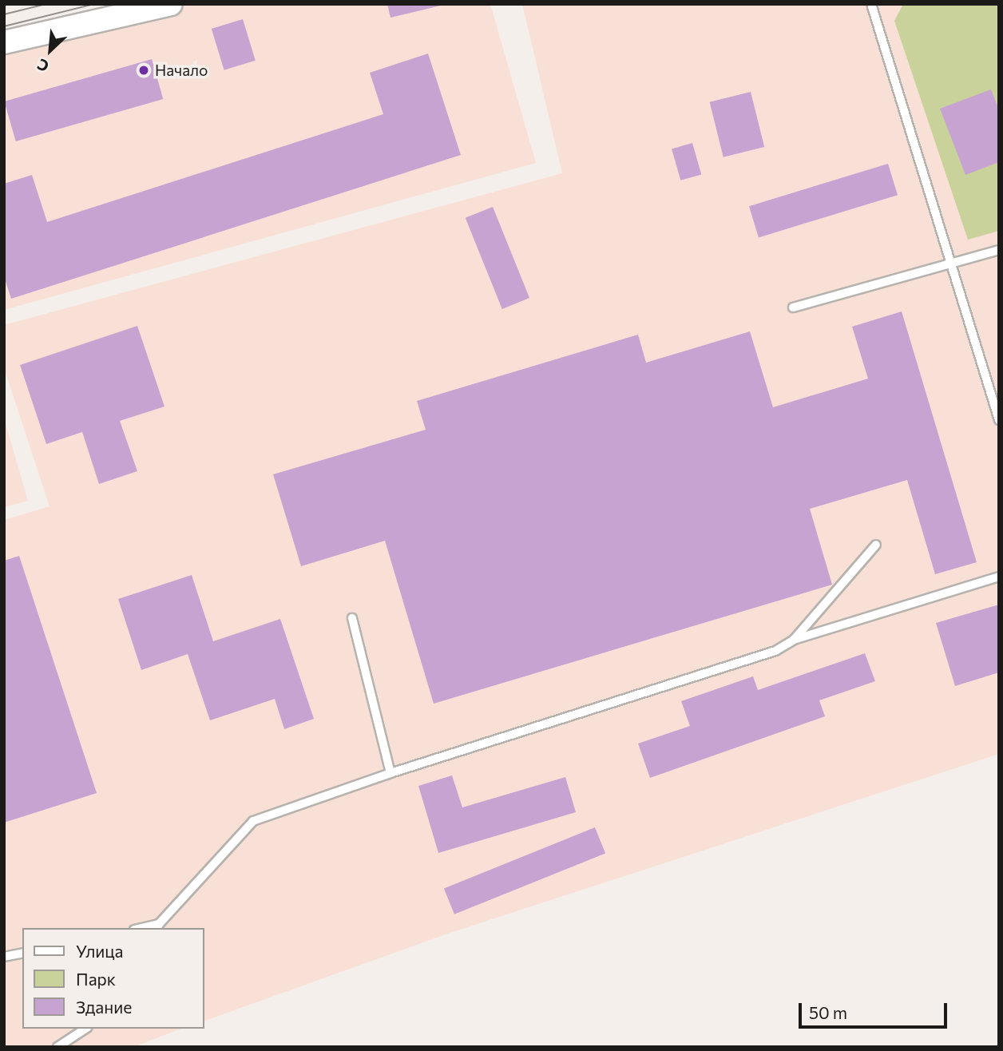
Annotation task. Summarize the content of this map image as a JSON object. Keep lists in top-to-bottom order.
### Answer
{
  "places": ["Начало"],
  "legend": ["Улица", "Парк", "Здание"],
  "scale_bar": "50 m",
  "north": "bottom left"
}
